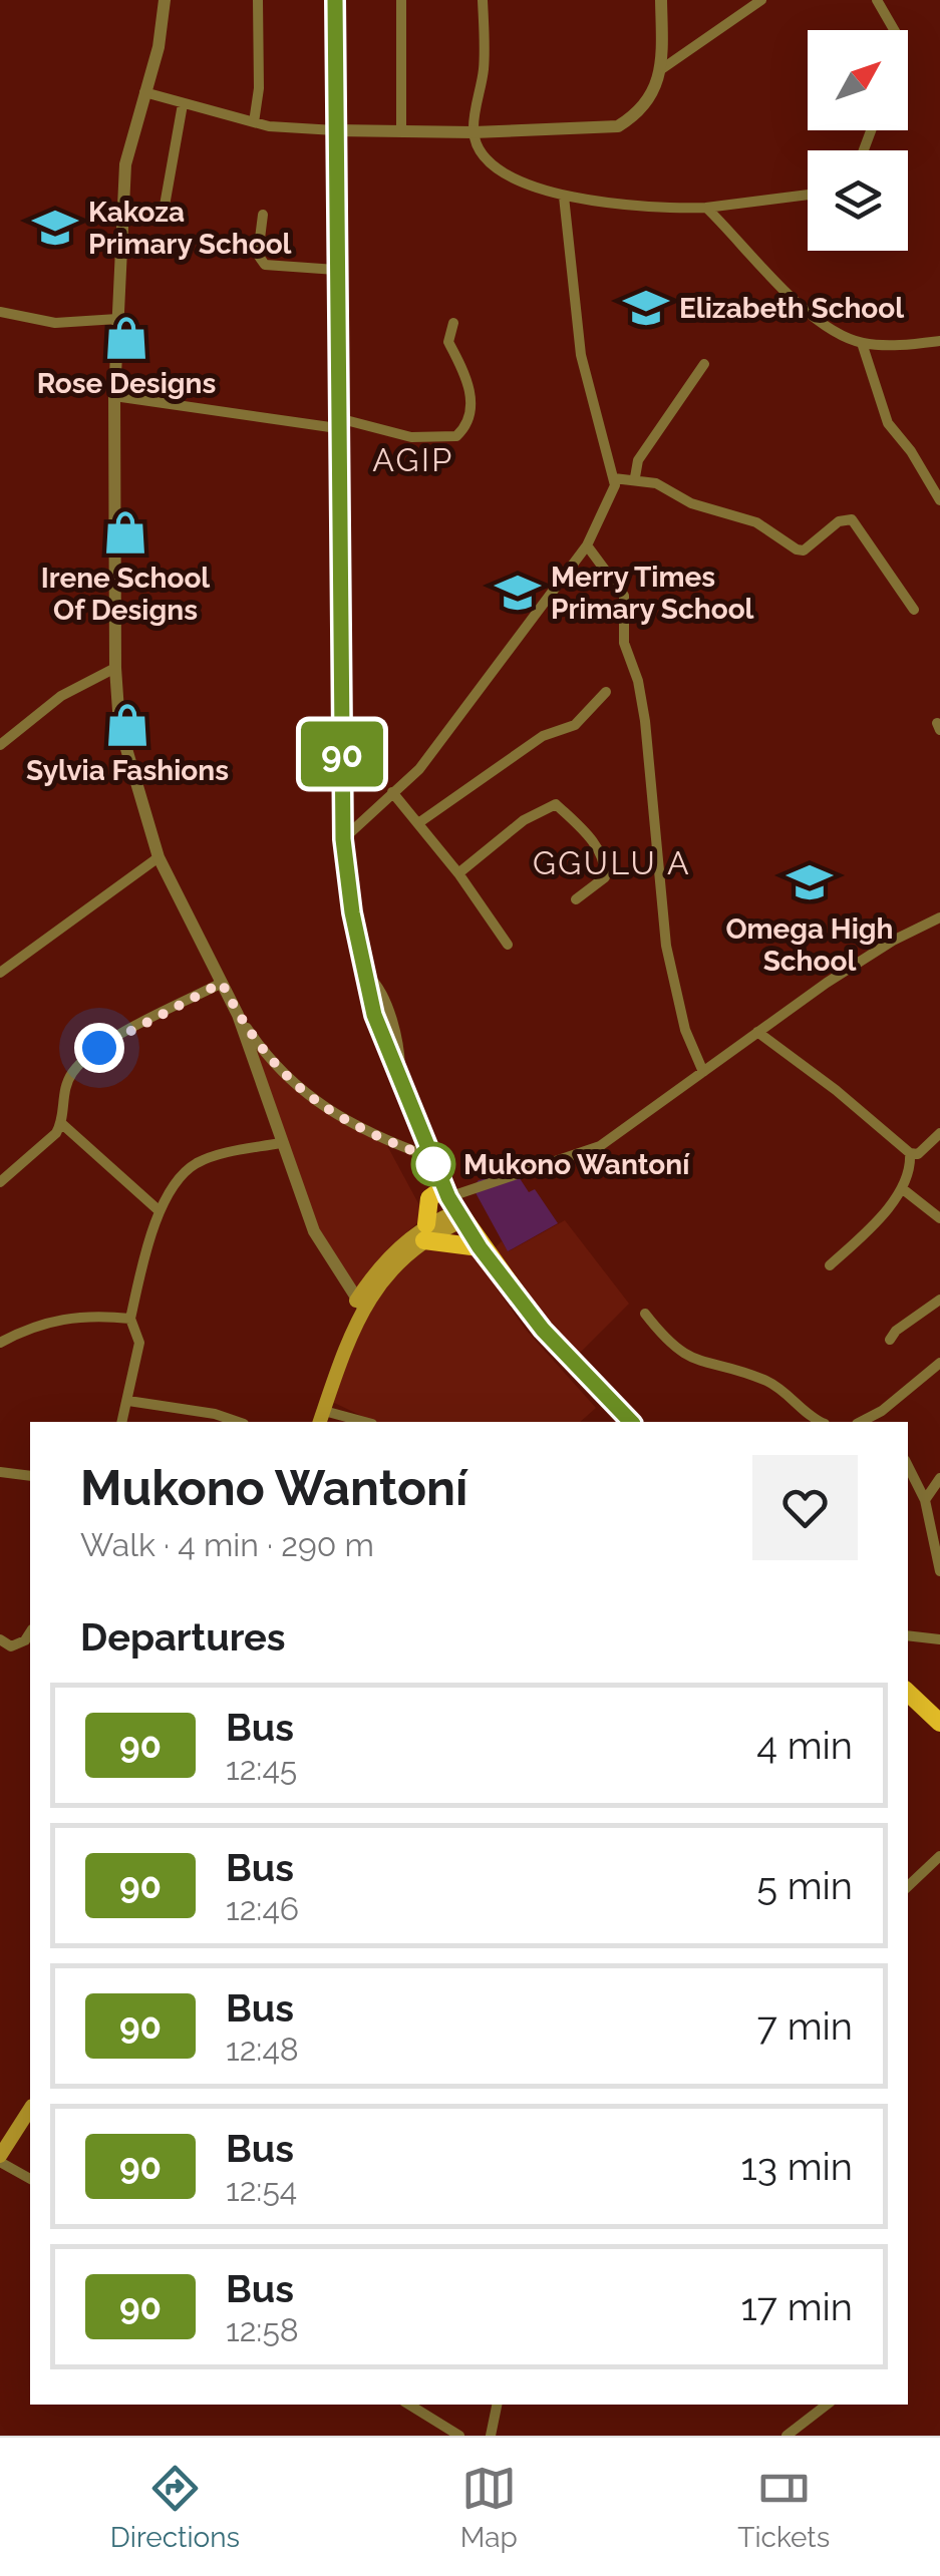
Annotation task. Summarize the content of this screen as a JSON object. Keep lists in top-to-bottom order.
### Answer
{
  "districts": ["AGIP", "GGULU A"],
  "places": {
    "school or university": [
      "Kakoza Primary School",
      "Elizabeth School",
      "Merry Times Primary School",
      "Omega High School"
    ],
    "shop": ["Rose Designs", "Irene School Of Designs", "Sylvia Fashions"],
    "other": ["Mukono Wantoní"]
  },
  "lines": ["bus line 90"],
  "north": "top right",
  "page": {
    "on_map": "90",
    "heading": [
      ["Mukono Wantoní", "Walk · 4 min · 290 m"],
      "Departures"
    ],
    "list": [
      {
        "mark": "90",
        "name": "Bus",
        "note": "12:45",
        "value": "4 min"
      },
      {
        "mark": "90",
        "name": "Bus",
        "note": "12:46",
        "value": "5 min"
      },
      {
        "mark": "90",
        "name": "Bus",
        "note": "12:48",
        "value": "7 min"
      },
      {
        "mark": "90",
        "name": "Bus",
        "note": "12:54",
        "value": "13 min"
      },
      {
        "mark": "90",
        "name": "Bus",
        "note": "12:58",
        "value": "17 min"
      }
    ],
    "tabs": ["Directions", "Map", "Tickets"]
  }
}
